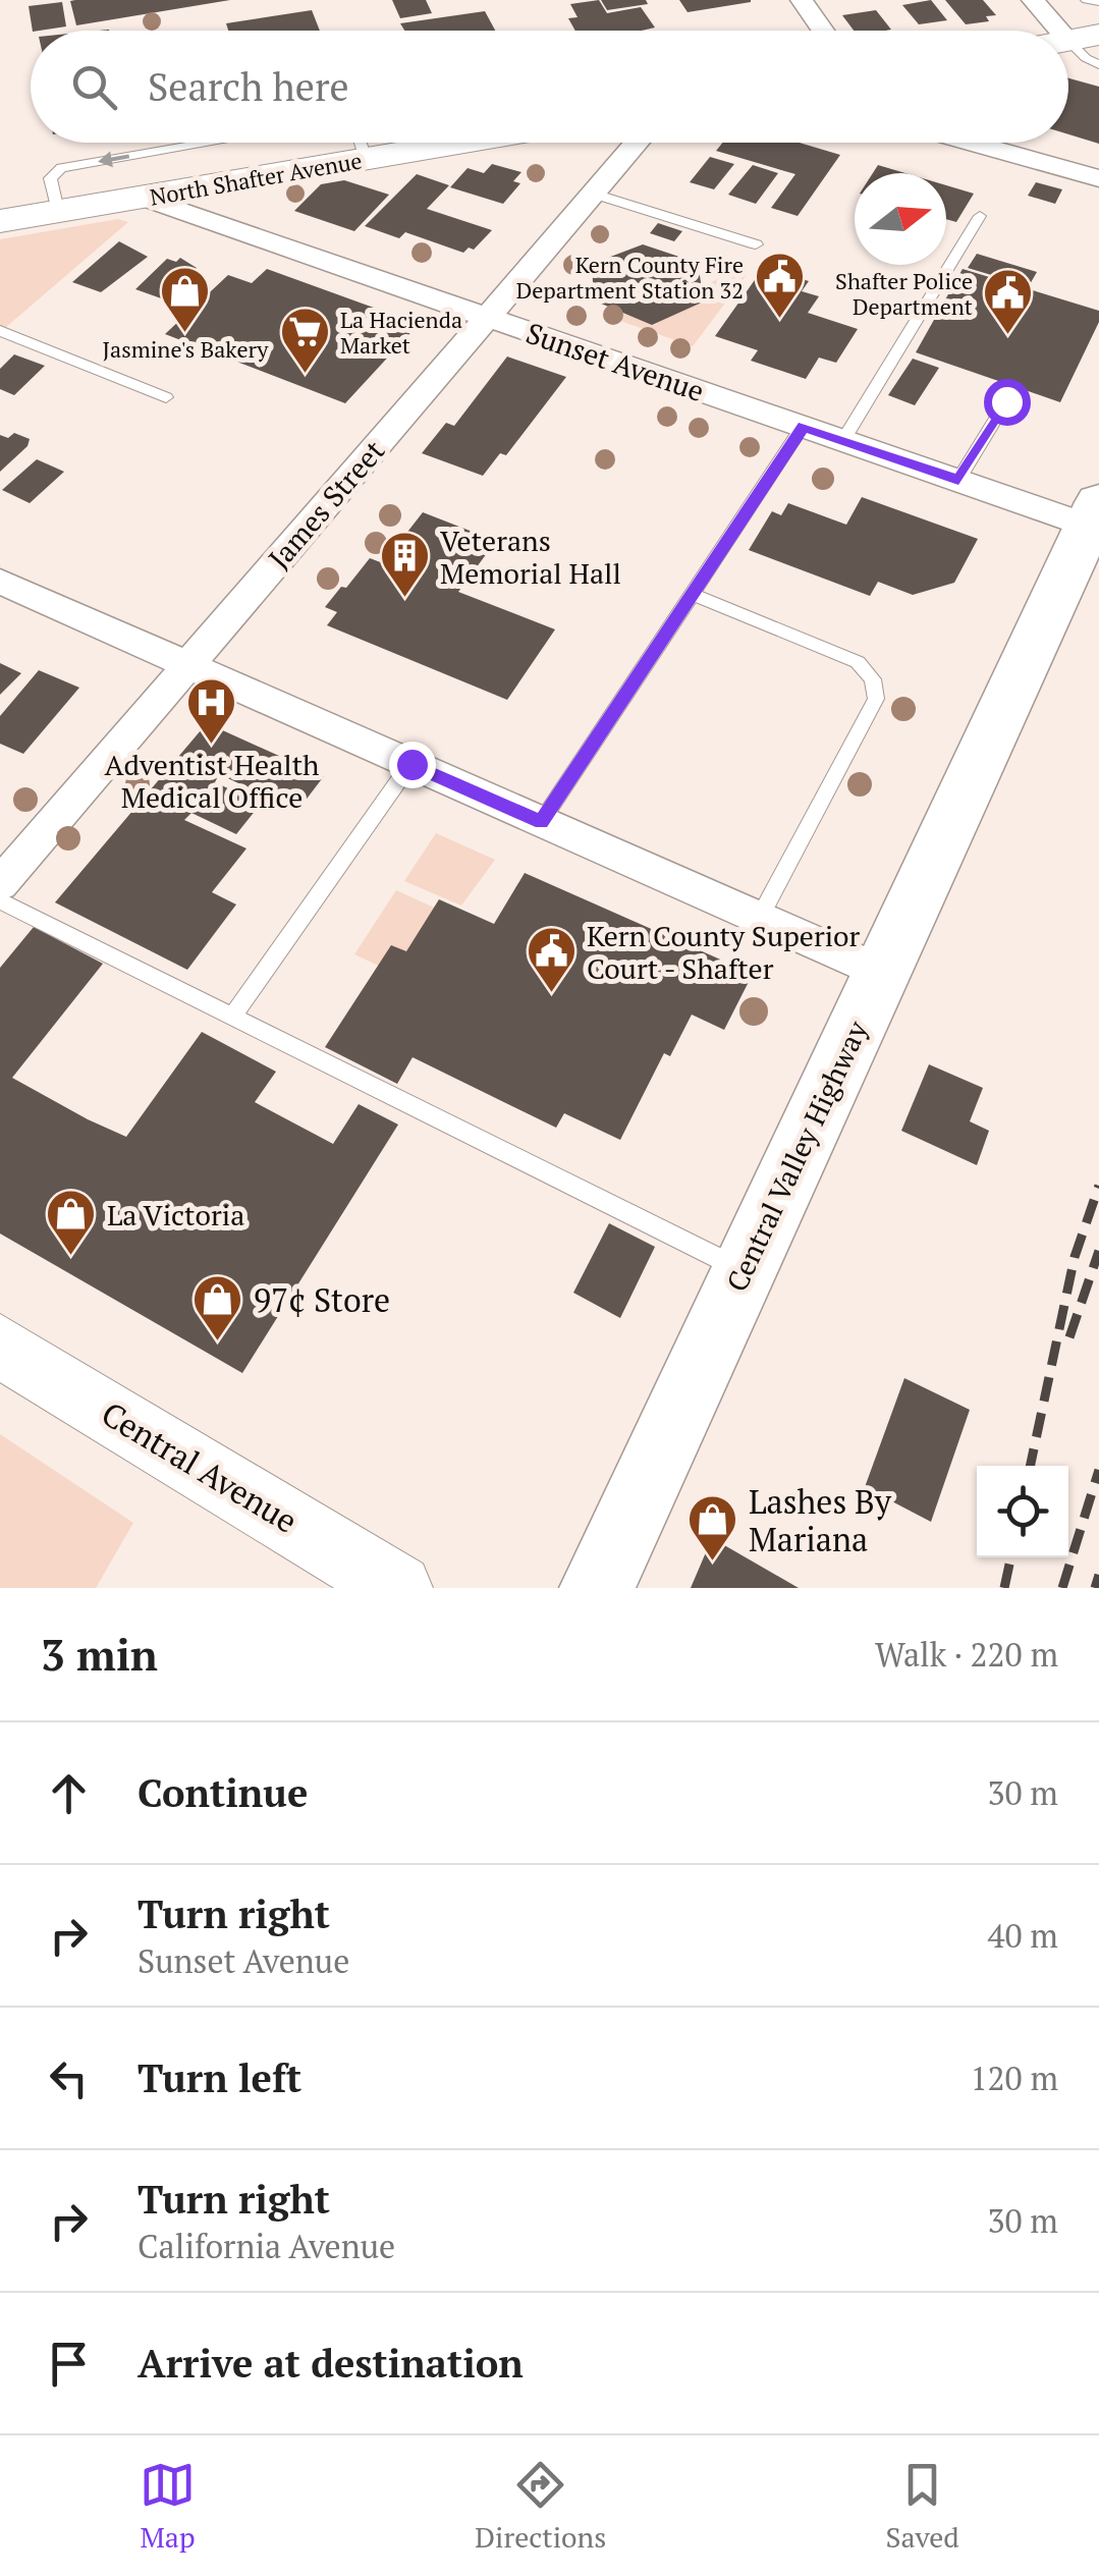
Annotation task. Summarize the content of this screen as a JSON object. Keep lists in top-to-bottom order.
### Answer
{
  "streets": {
    "main road": ["North Shafter Avenue", "Central Valley Highway", "Central Avenue"],
    "street": ["Sunset Avenue", "James Street"]
  },
  "crossings": [
    ["North Shafter Avenue", "Sunset Avenue"],
    ["Sunset Avenue", "James Street"],
    ["Sunset Avenue", "Central Valley Highway"]
  ],
  "places": {
    "public building": ["Kern County Fire Department Station 32", "Shafter Police Department", "Kern County Superior Court - Shafter"],
    "shop": [
      "Jasmine's Bakery",
      "La Victoria",
      "97¢ Store",
      "Lashes By Mariana"
    ],
    "supermarket": ["La Hacienda Market"],
    "building": ["Veterans Memorial Hall"],
    "hospital": ["Adventist Health Medical Office"]
  },
  "north": "right",
  "page": {
    "search": "Search here",
    "heading": ["3 min", "Walk · 220 m"],
    "list": [
      ["Continue", "30 m"],
      ["Turn right", "Sunset Avenue", "40 m"],
      ["Turn left", "120 m"],
      ["Turn right", "California Avenue", "30 m"],
      "Arrive at destination"
    ],
    "nav": ["Map", "Directions", "Saved"]
  }
}
